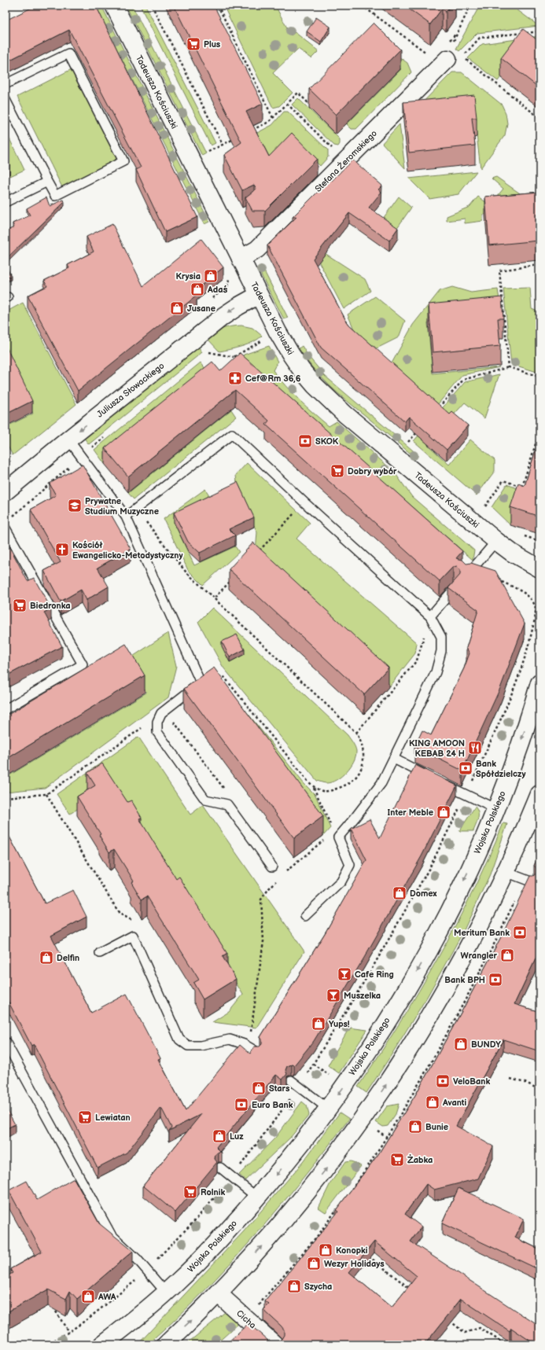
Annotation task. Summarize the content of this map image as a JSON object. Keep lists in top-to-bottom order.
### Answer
{
  "streets": {
    "street": [
      "Tadeusza Kościuszki",
      "Stefana Żeromskiego",
      "Juliusza Słowackiego",
      "Wojska Polskiego",
      "Cicha"
    ]
  },
  "crossings": [
    ["Tadeusza Kościuszki", "Stefana Żeromskiego"],
    ["Tadeusza Kościuszki", "Juliusza Słowackiego"]
  ],
  "one_way": ["Juliusza Słowackiego"],
  "places": {
    "supermarket": [
      "Plus",
      "Dobry wybór",
      "Biedronka",
      "Lewiatan",
      "Żabka",
      "Rolnik"
    ],
    "shop": [
      "Krysia",
      "Adaś",
      "Jusane",
      "Inter Meble",
      "Domex",
      "Wrangler",
      "Delfin",
      "Yups!",
      "BUNDY",
      "Stars",
      "Avanti",
      "Bunie",
      "Luz",
      "Konopki",
      "Wezyr Holidays",
      "Szycha",
      "AWA"
    ],
    "pharmacy": ["Cef@Rm 36,6"],
    "bank": [
      "SKOK",
      "Bank Spółdzielczy",
      "Meritum Bank",
      "Bank BPH",
      "VeloBank",
      "Euro Bank"
    ],
    "school or university": ["Prywatne Studium Muzyczne"],
    "church": ["Kościół Ewangelicko-Metodystyczny"],
    "restaurant": ["KING AMOON KEBAB 24 H"],
    "bar": ["Cafe Ring", "Muszelka"]
  }
}
